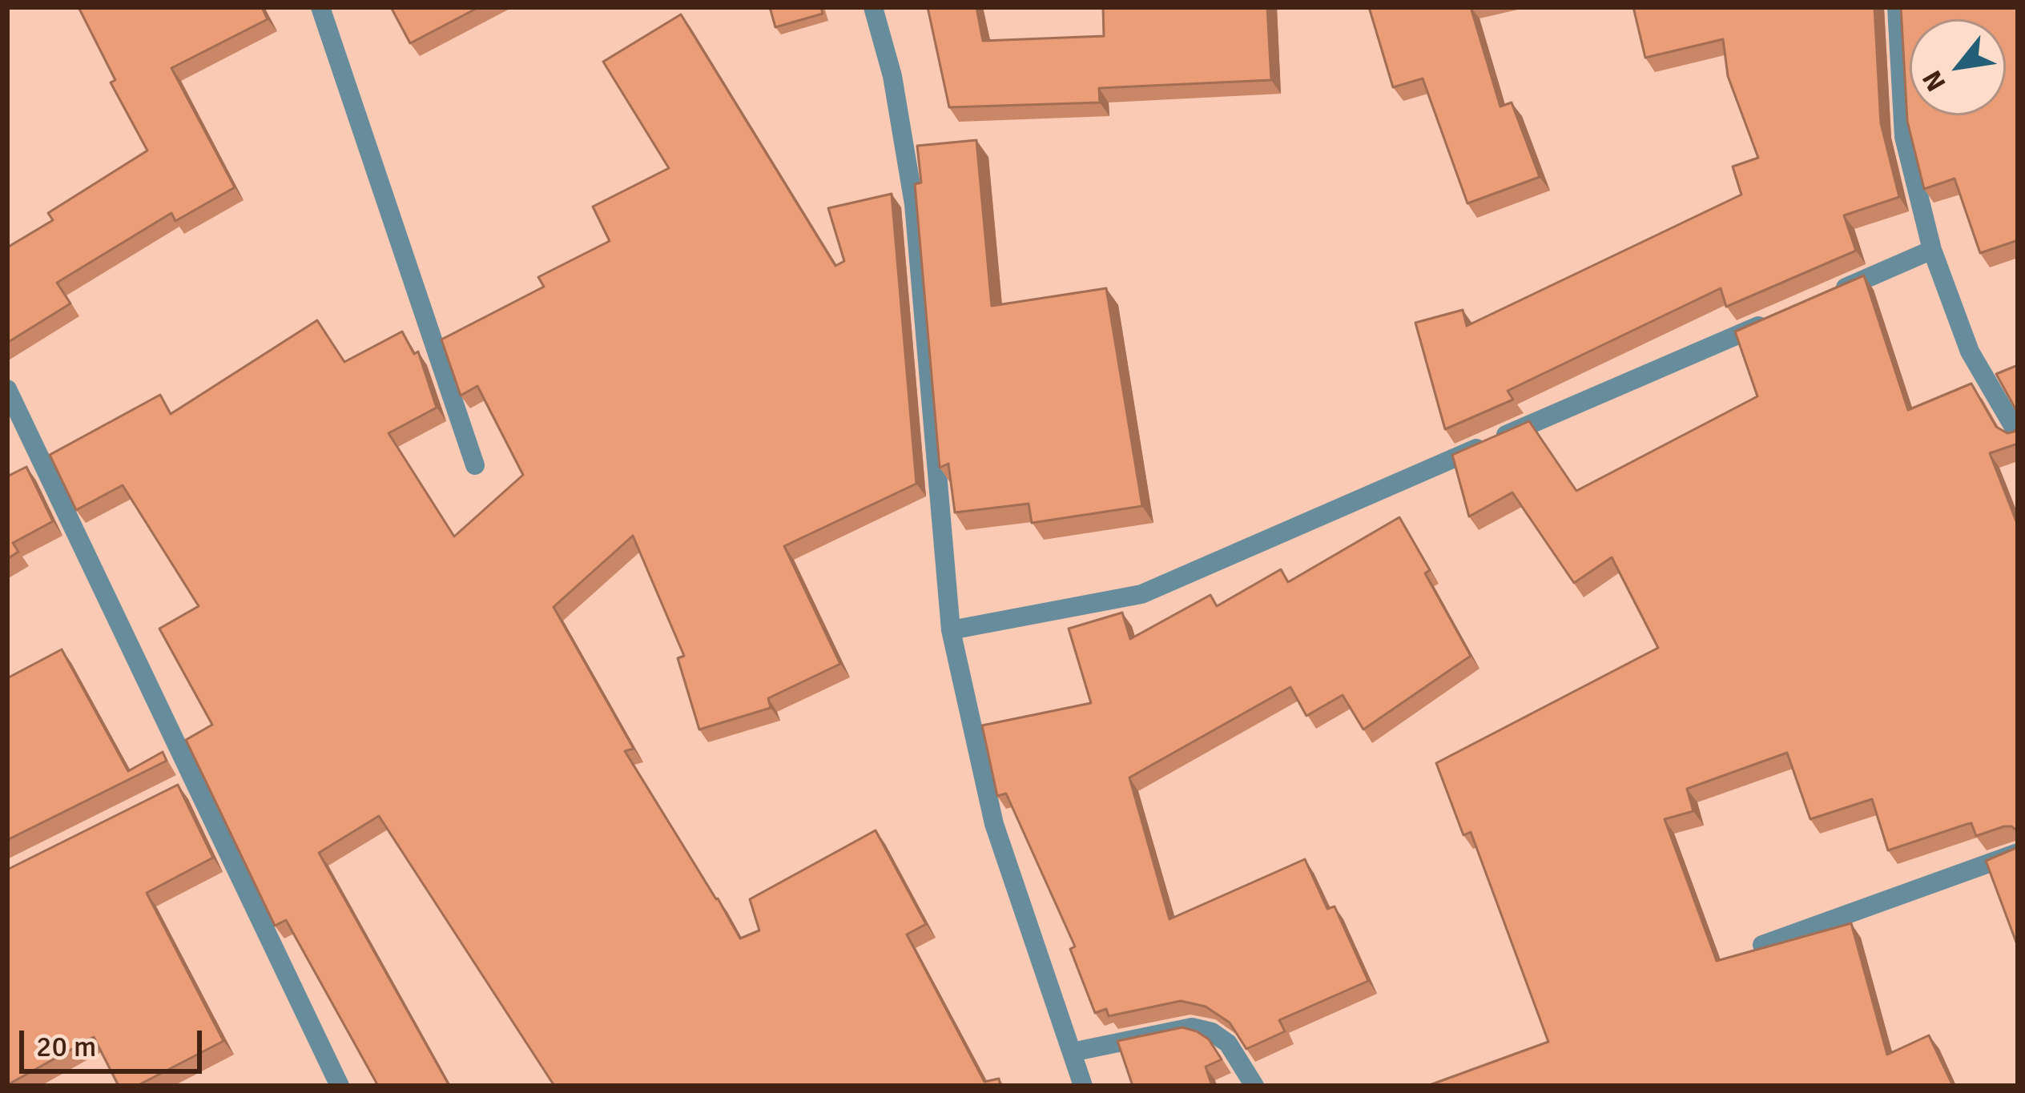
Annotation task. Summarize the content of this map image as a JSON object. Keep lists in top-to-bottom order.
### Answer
{
  "scale_bar": "20 m",
  "north": "bottom left"
}
